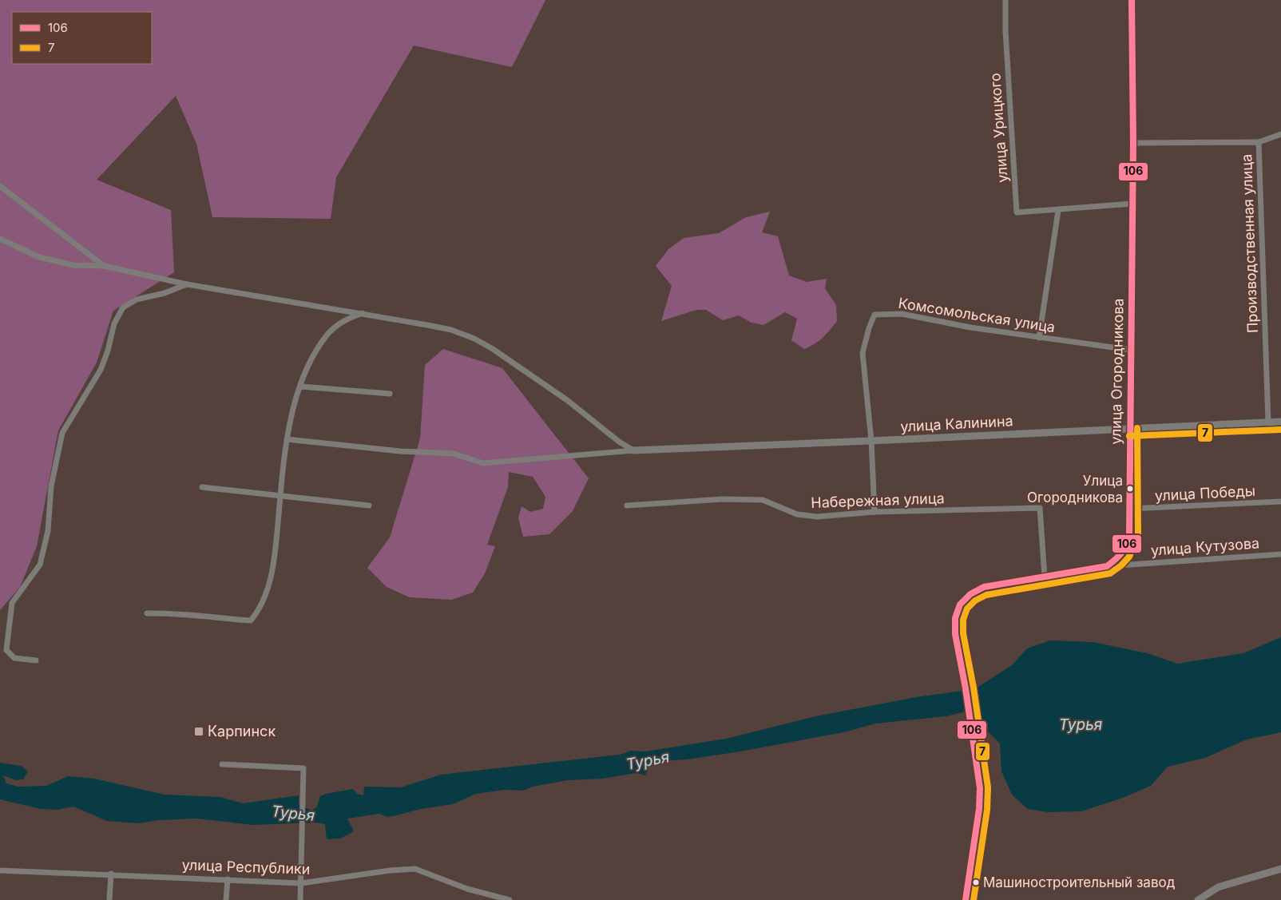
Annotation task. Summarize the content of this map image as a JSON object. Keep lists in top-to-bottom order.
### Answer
{
  "streets": {
    "street": [
      "улица Урицкого",
      "Производственная улица",
      "Комсомольская улица",
      "улица Огородникова",
      "улица Калинина",
      "улица Победы",
      "Набережная улица",
      "улица Кутузова",
      "улица Республики"
    ]
  },
  "crossings": [
    ["улица Урицкого", "улица Огородникова"],
    ["Производственная улица", "улица Огородникова"],
    ["Производственная улица", "улица Калинина"],
    ["Комсомольская улица", "улица Огородникова"],
    ["Комсомольская улица", "улица Калинина"],
    ["Комсомольская улица", "Набережная улица"],
    ["улица Огородникова", "улица Калинина"],
    ["улица Огородникова", "улица Победы"],
    ["улица Огородникова", "Набережная улица"],
    ["улица Огородникова", "улица Кутузова"]
  ],
  "water": ["Турья"],
  "places": {
    "other": ["Улица Огородникова", "Машиностроительный завод"],
    "transit": ["Карпинск"]
  },
  "lines": ["transit line 106", "transit line 7"],
  "legend": ["106", "7"]
}
